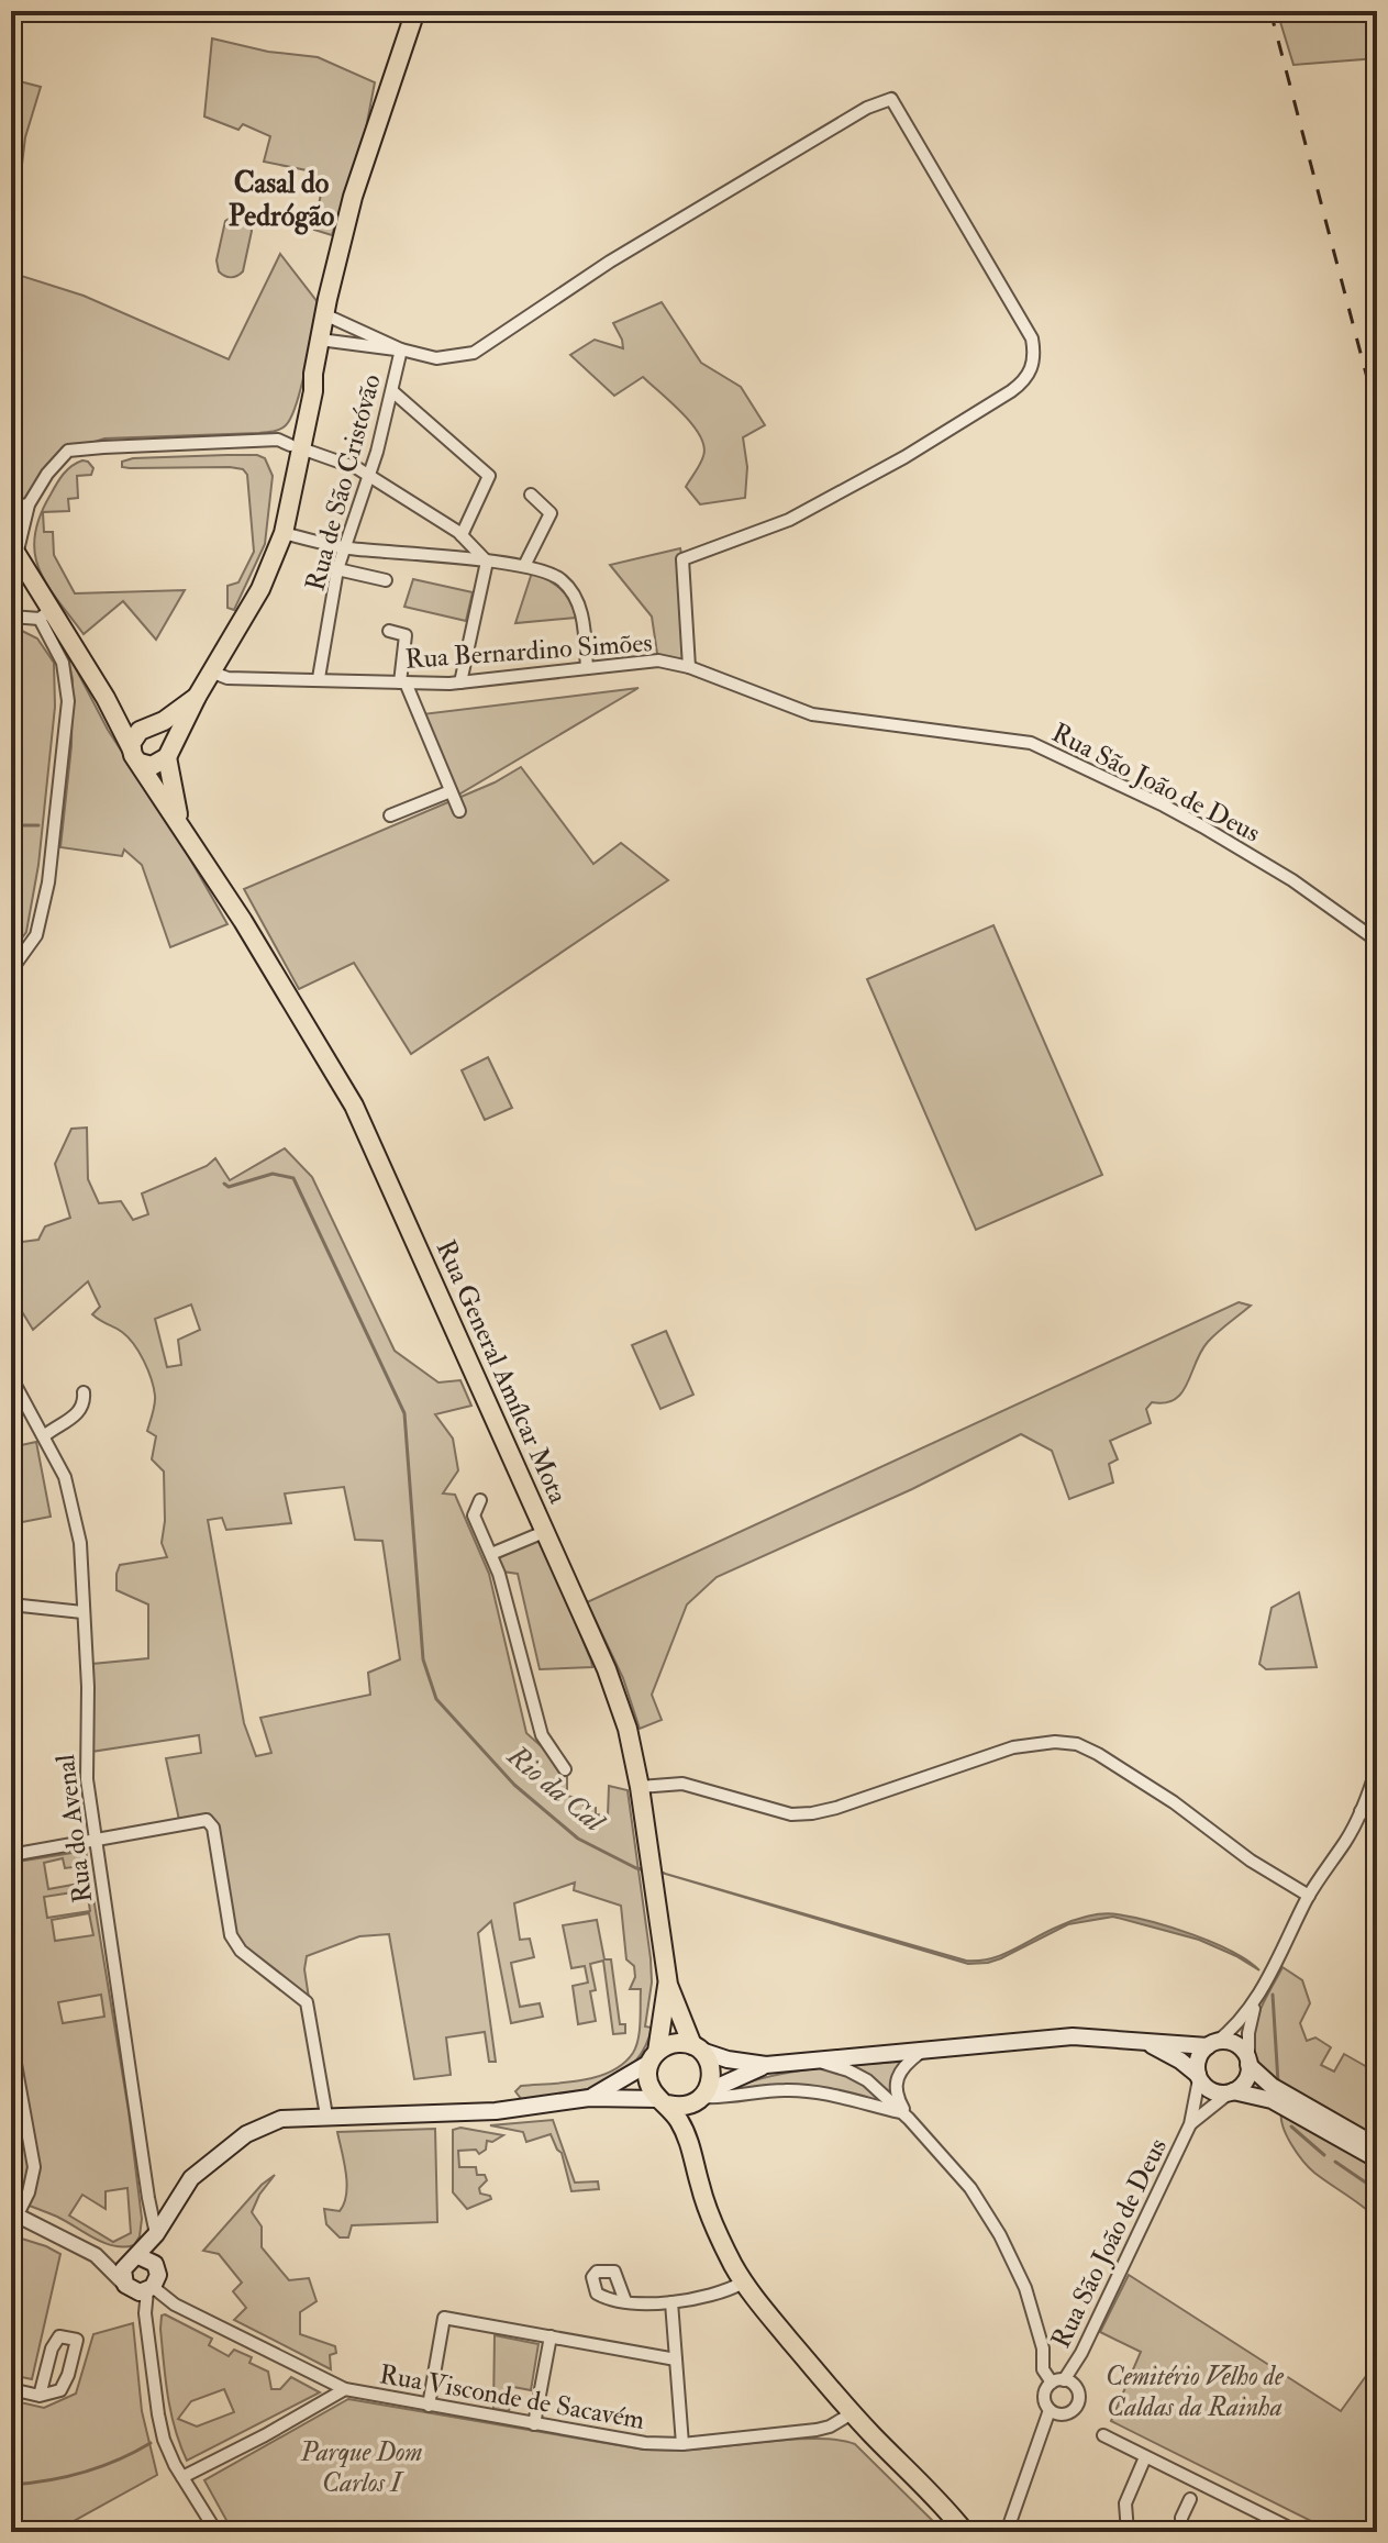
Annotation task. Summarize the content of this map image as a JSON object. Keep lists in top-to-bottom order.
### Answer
{
  "streets": {
    "main road": ["Rua General Amílcar Mota", "Rua do Avenal"],
    "street": [
      "Rua de São Cristóvão",
      "Rua Bernardino Simões",
      "Rua São João de Deus",
      "Rua Visconde de Sacavém"
    ]
  },
  "crossings": [
    ["Rua de São Cristóvão", "Rua Bernardino Simões"],
    ["Rua Bernardino Simões", "Rua São João de Deus"]
  ],
  "districts": ["Casal do Pedrógão"],
  "water": ["Rio da Cal"],
  "parks": ["Cemitério Velho de Caldas da Rainha", "Parque Dom Carlos I"]
}
